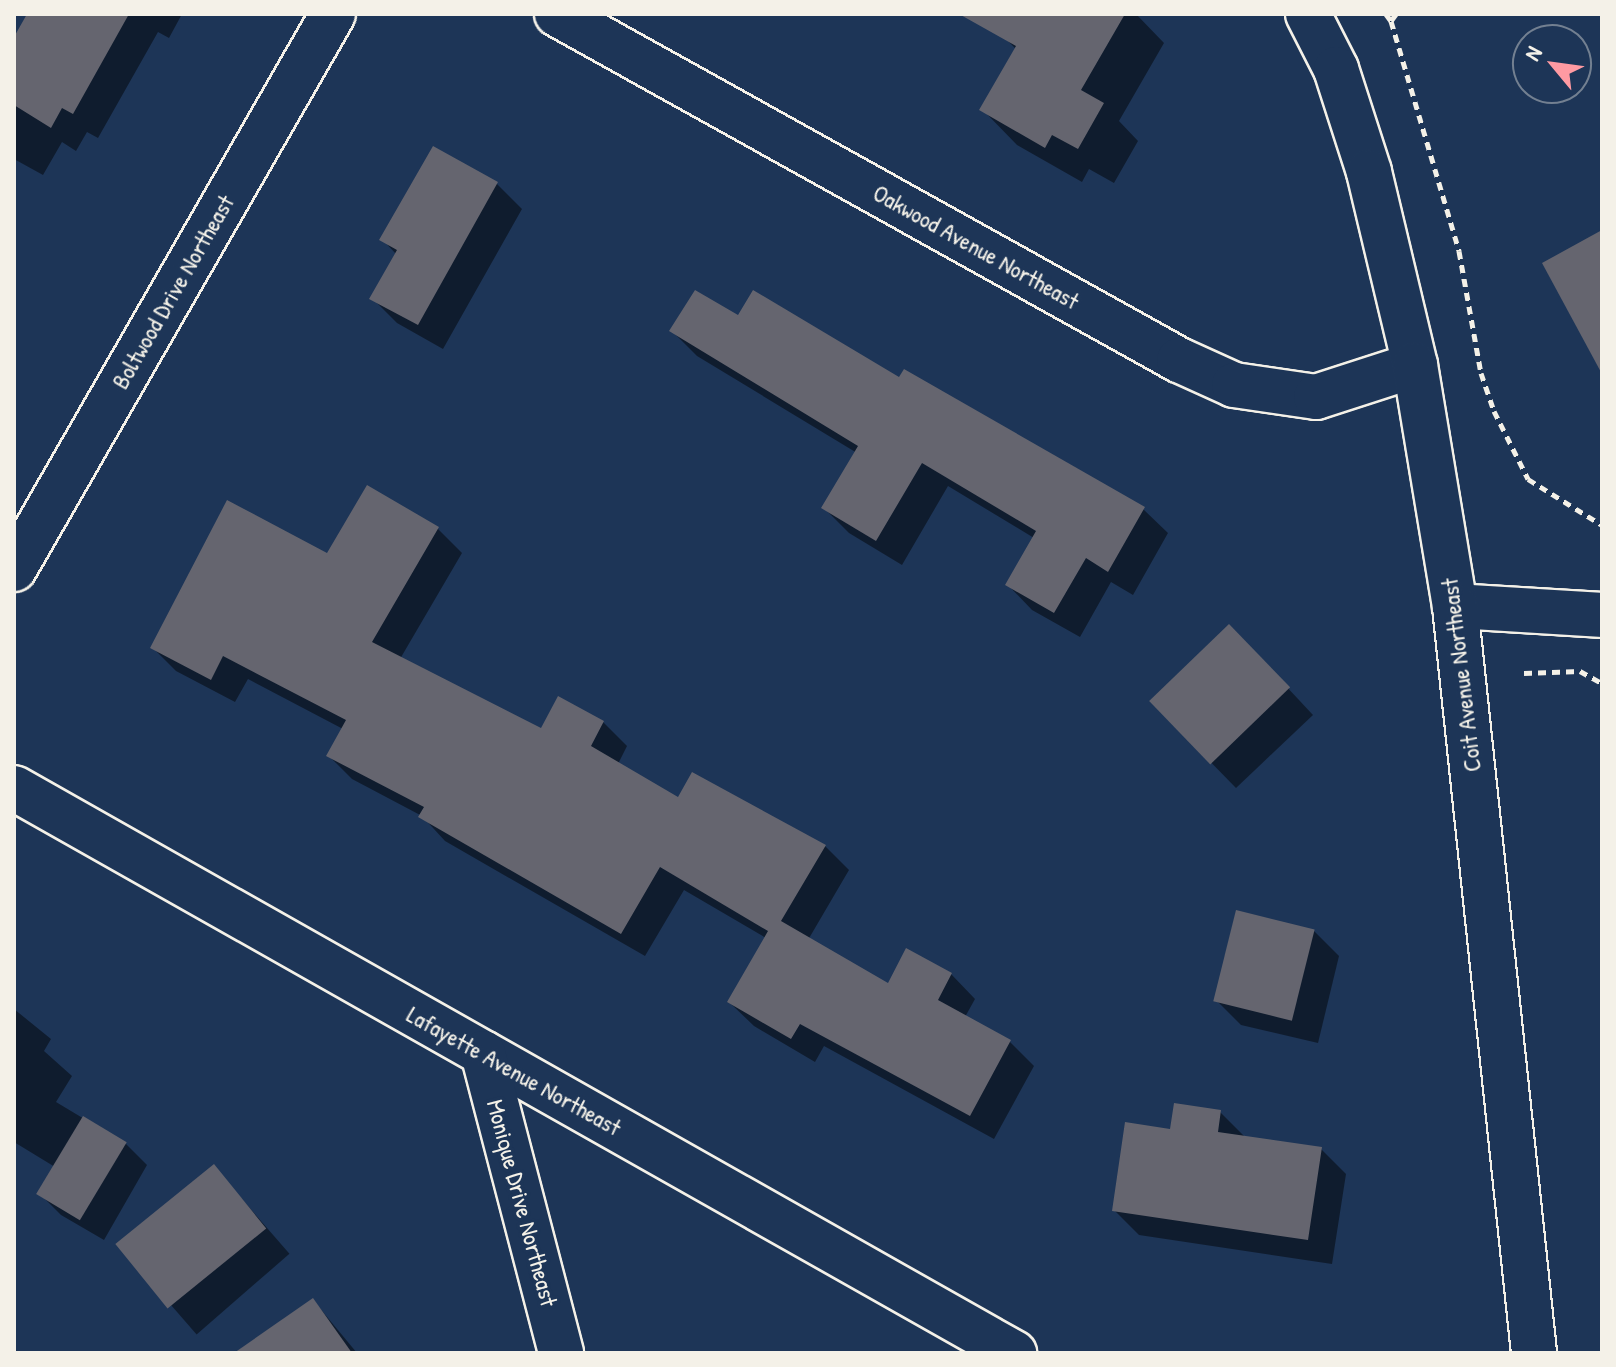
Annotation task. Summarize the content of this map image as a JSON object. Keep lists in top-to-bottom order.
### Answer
{
  "streets": {
    "street": [
      "Oakwood Avenue Northeast",
      "Boltwood Drive Northeast",
      "Coit Avenue Northeast",
      "Lafayette Avenue Northeast",
      "Monique Drive Northeast"
    ]
  },
  "crossings": [
    ["Oakwood Avenue Northeast", "Coit Avenue Northeast"],
    ["Lafayette Avenue Northeast", "Monique Drive Northeast"]
  ],
  "north": "top left"
}
